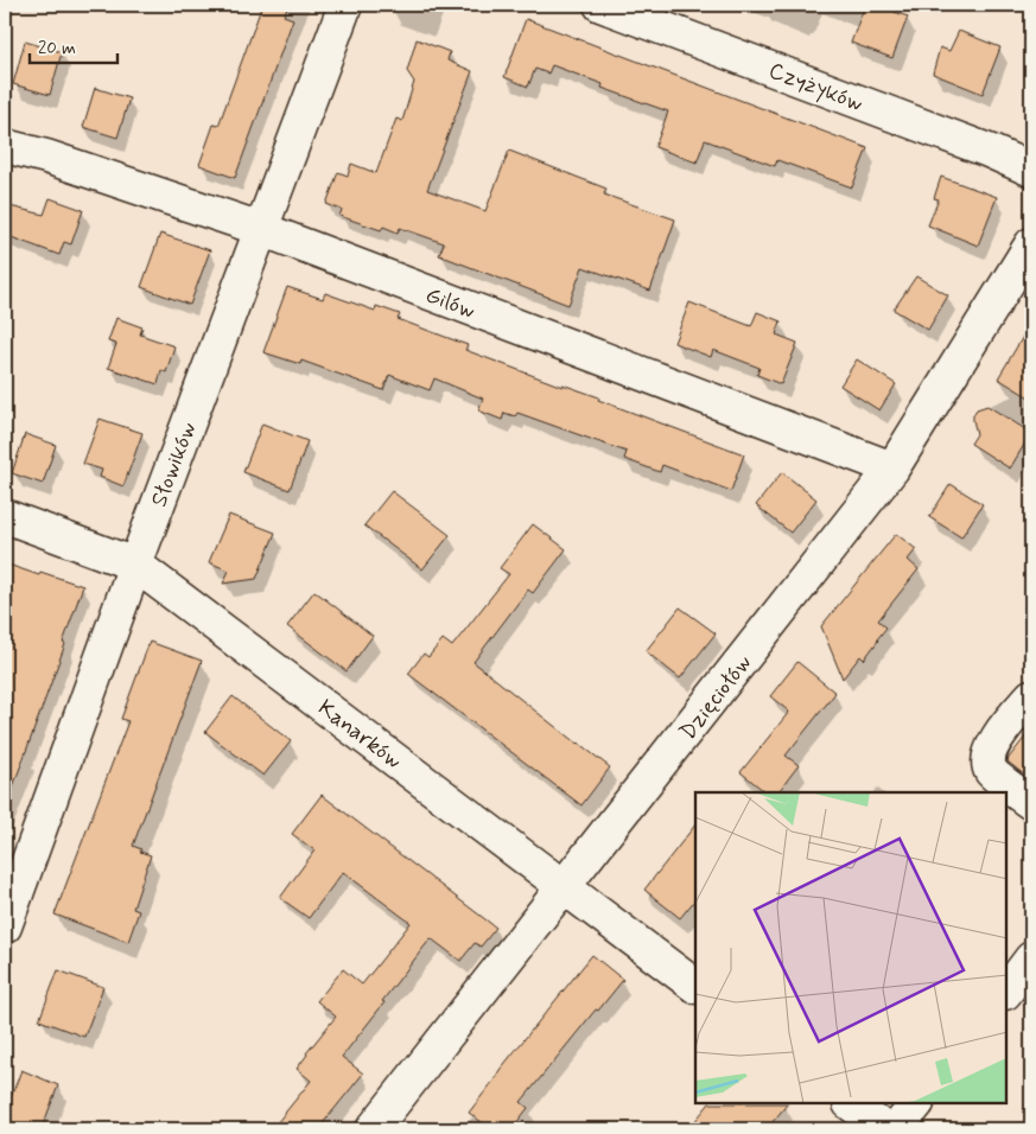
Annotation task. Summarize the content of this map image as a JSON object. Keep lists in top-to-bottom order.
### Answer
{
  "streets": {
    "street": [
      "Czyżyków",
      "Gilów",
      "Słowików",
      "Dzięciołów",
      "Kanarków"
    ]
  },
  "crossings": [
    ["Gilów", "Słowików"],
    ["Gilów", "Dzięciołów"],
    ["Słowików", "Kanarków"],
    ["Dzięciołów", "Kanarków"]
  ],
  "scale_bar": "20 m"
}
